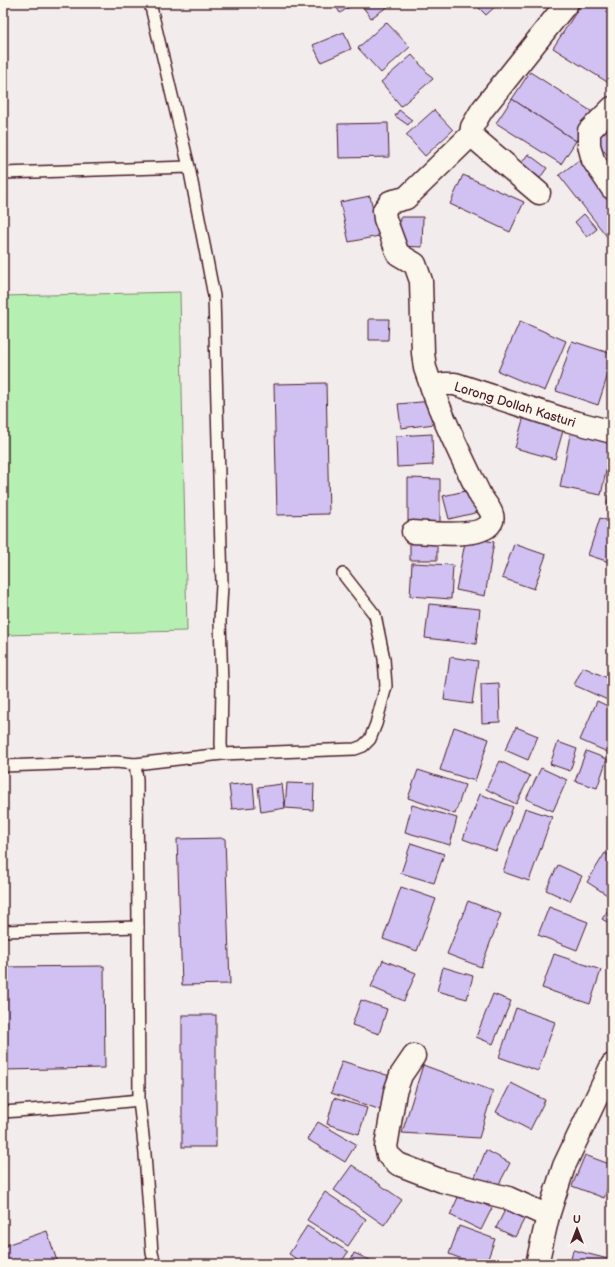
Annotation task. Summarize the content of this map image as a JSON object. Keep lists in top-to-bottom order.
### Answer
{
  "streets": {
    "street": ["Lorong Dollah Kasturi"]
  },
  "north": "top"
}
